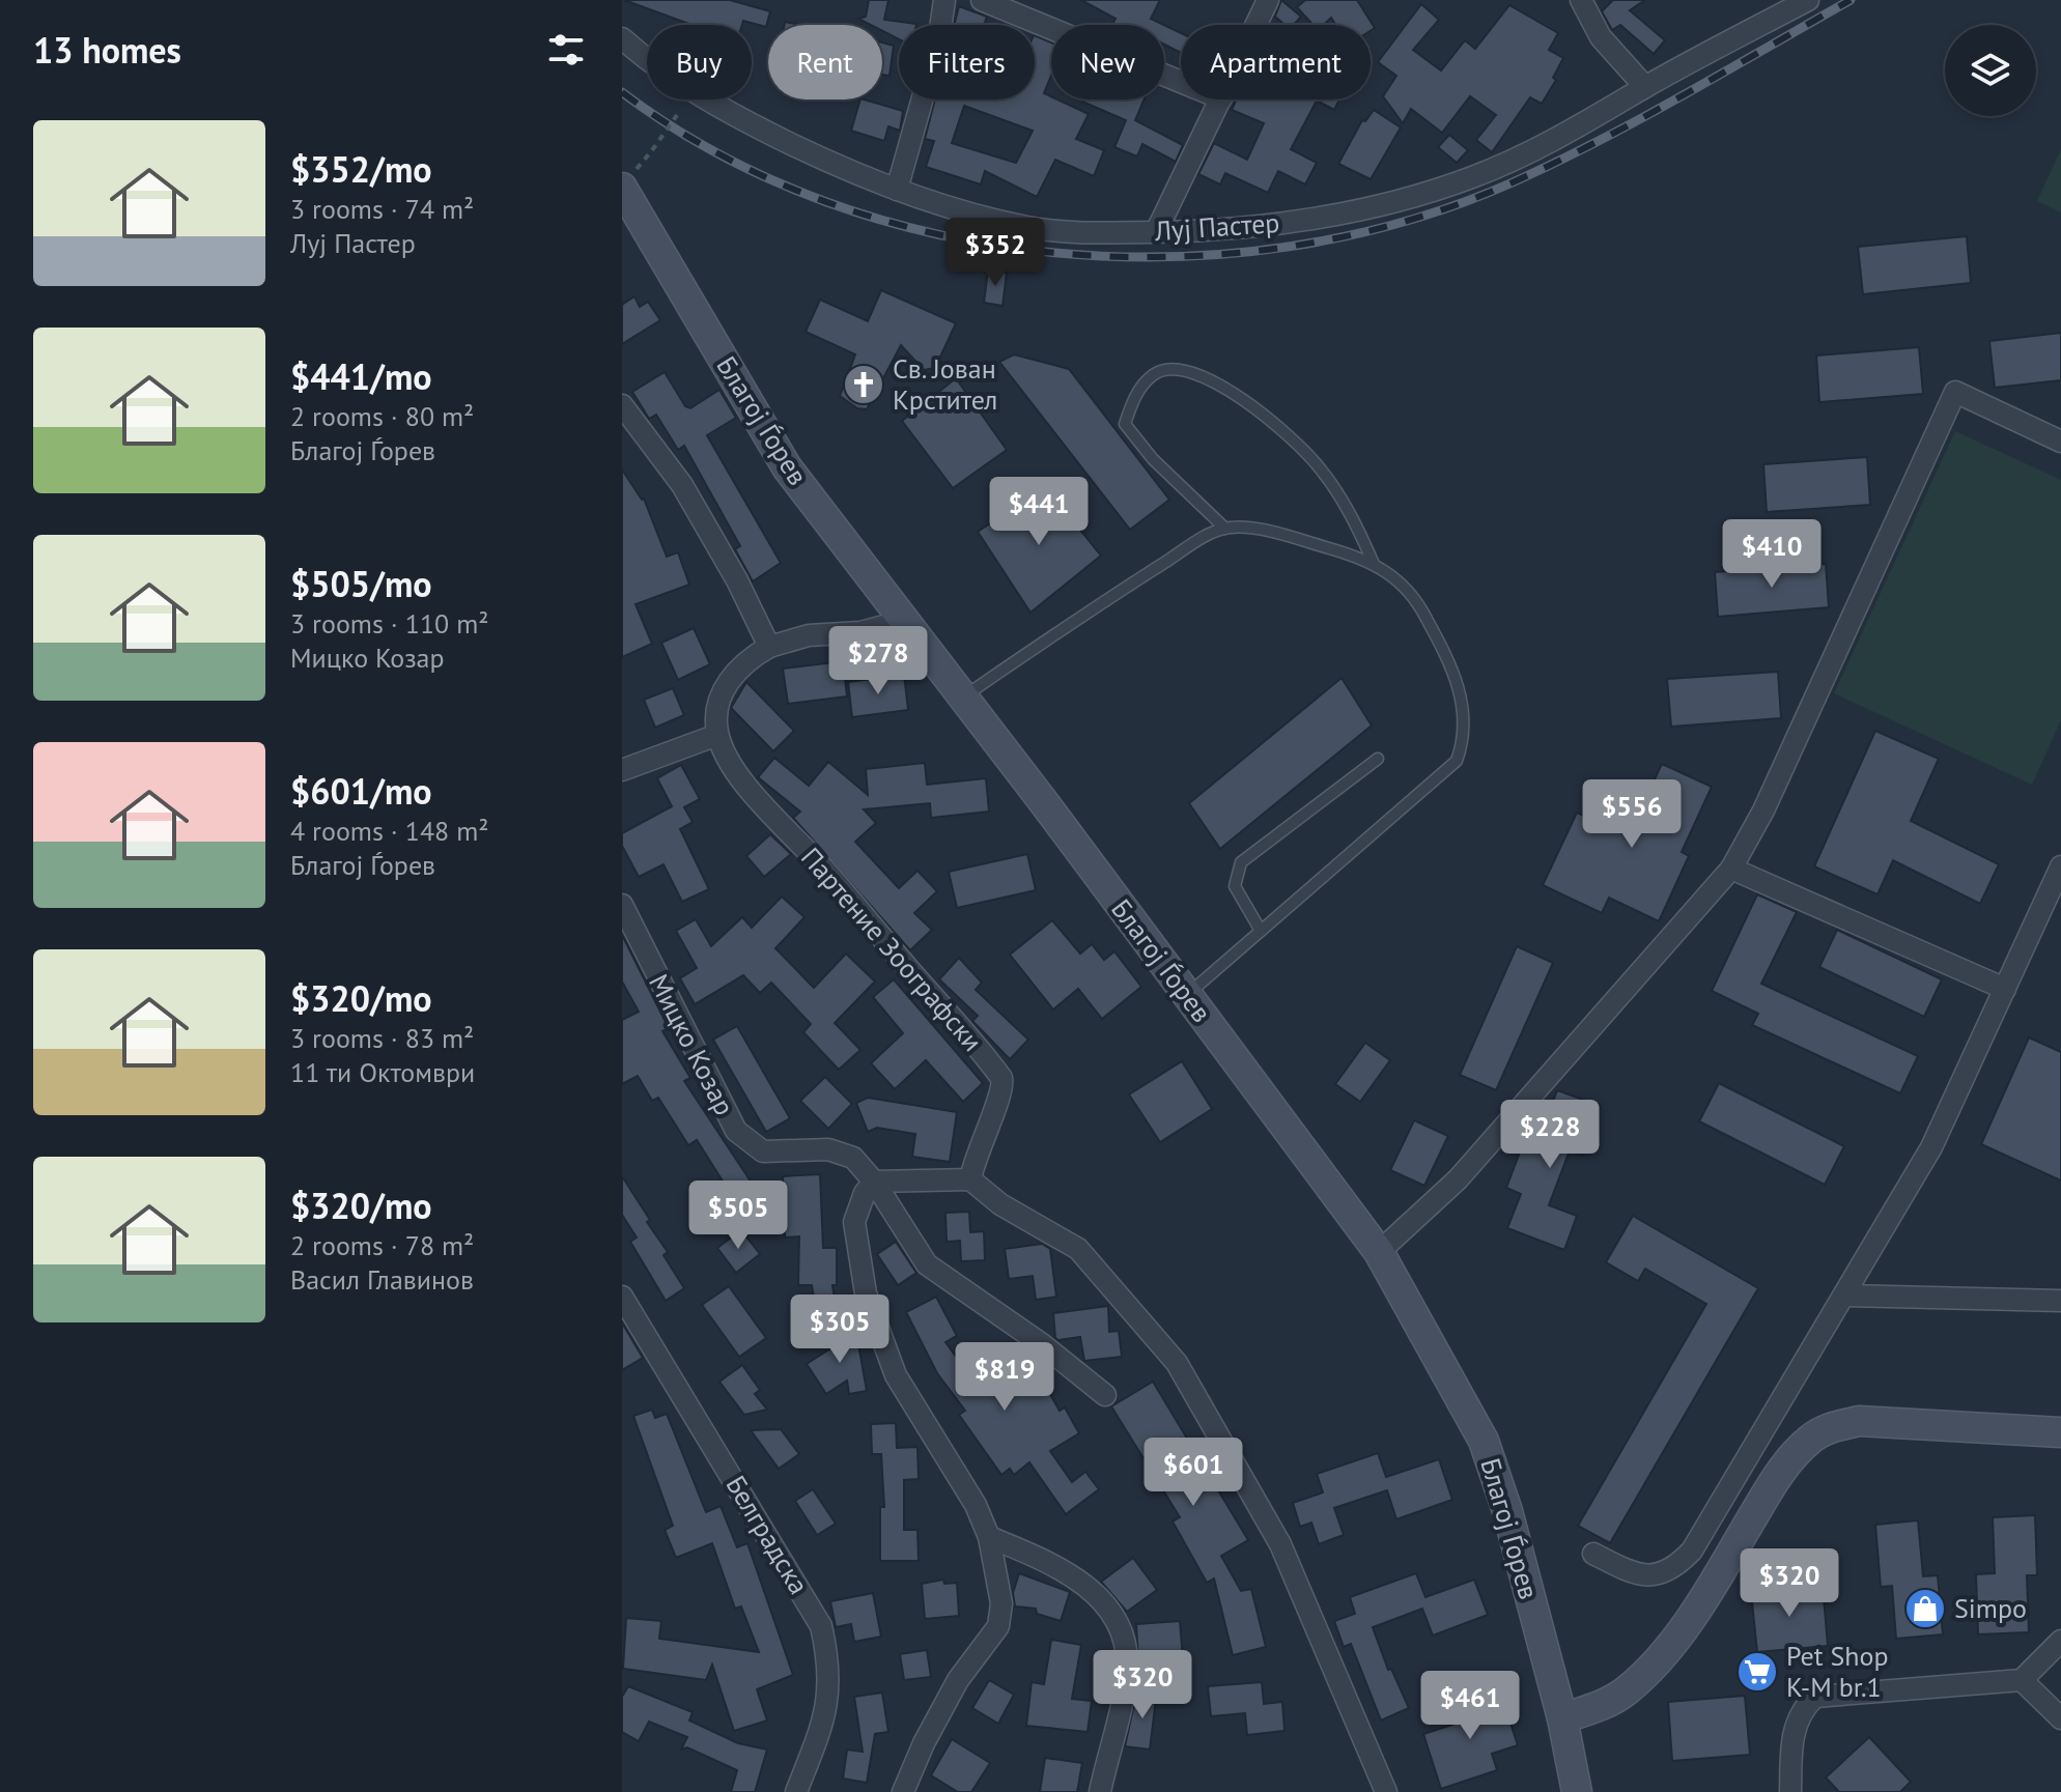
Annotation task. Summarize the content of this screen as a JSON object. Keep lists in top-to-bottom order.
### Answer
{
  "streets": {
    "main road": ["Благој Ѓорев"],
    "street": [
      "Луј Пастер",
      "Партение Зоографски",
      "Мицко Козар",
      "Белградска"
    ]
  },
  "places": {
    "church": ["Св. Јован Крстител"],
    "shop": ["Simpo"],
    "supermarket": ["Pet Shop K-M br.1"]
  },
  "page": {
    "heading": "13 homes",
    "chip": [
      "Buy",
      "Rent",
      "Filters",
      "New",
      "Apartment"
    ],
    "list": [
      {
        "name": "$352/mo",
        "note": "3 rooms · 74 m² · Луј Пастер"
      },
      {
        "name": "$441/mo",
        "note": "2 rooms · 80 m² · Благој Ѓорев"
      },
      {
        "name": "$505/mo",
        "note": "3 rooms · 110 m² · Мицко Козар"
      },
      {
        "name": "$601/mo",
        "note": "4 rooms · 148 m² · Благој Ѓорев"
      },
      {
        "name": "$320/mo",
        "note": "3 rooms · 83 m² · 11 ти Октомври"
      },
      {
        "name": "$320/mo",
        "note": "2 rooms · 78 m² · Васил Главинов"
      }
    ],
    "price": [
      "$352",
      "$441",
      "$410",
      "$278",
      "$556",
      "$228",
      "$505",
      "$305",
      "$819",
      "$601",
      "$320",
      "$320",
      "$461"
    ]
  }
}
